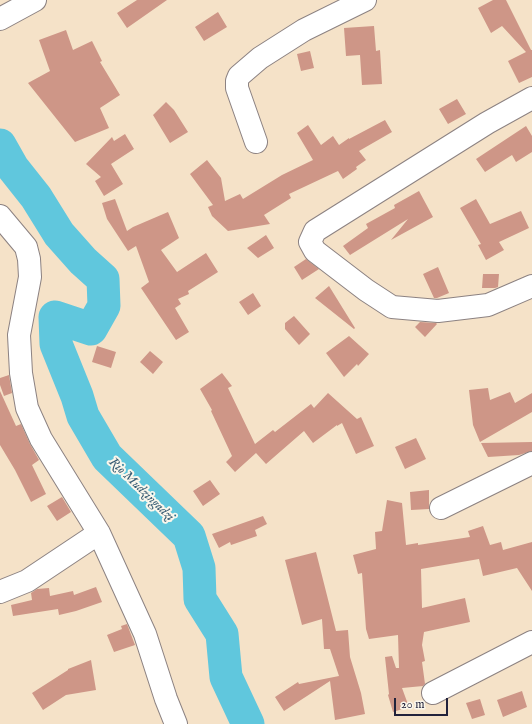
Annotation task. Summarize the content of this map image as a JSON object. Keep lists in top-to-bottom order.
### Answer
{
  "water": ["Rio Mudzingadzi"],
  "scale_bar": "20 m"
}
